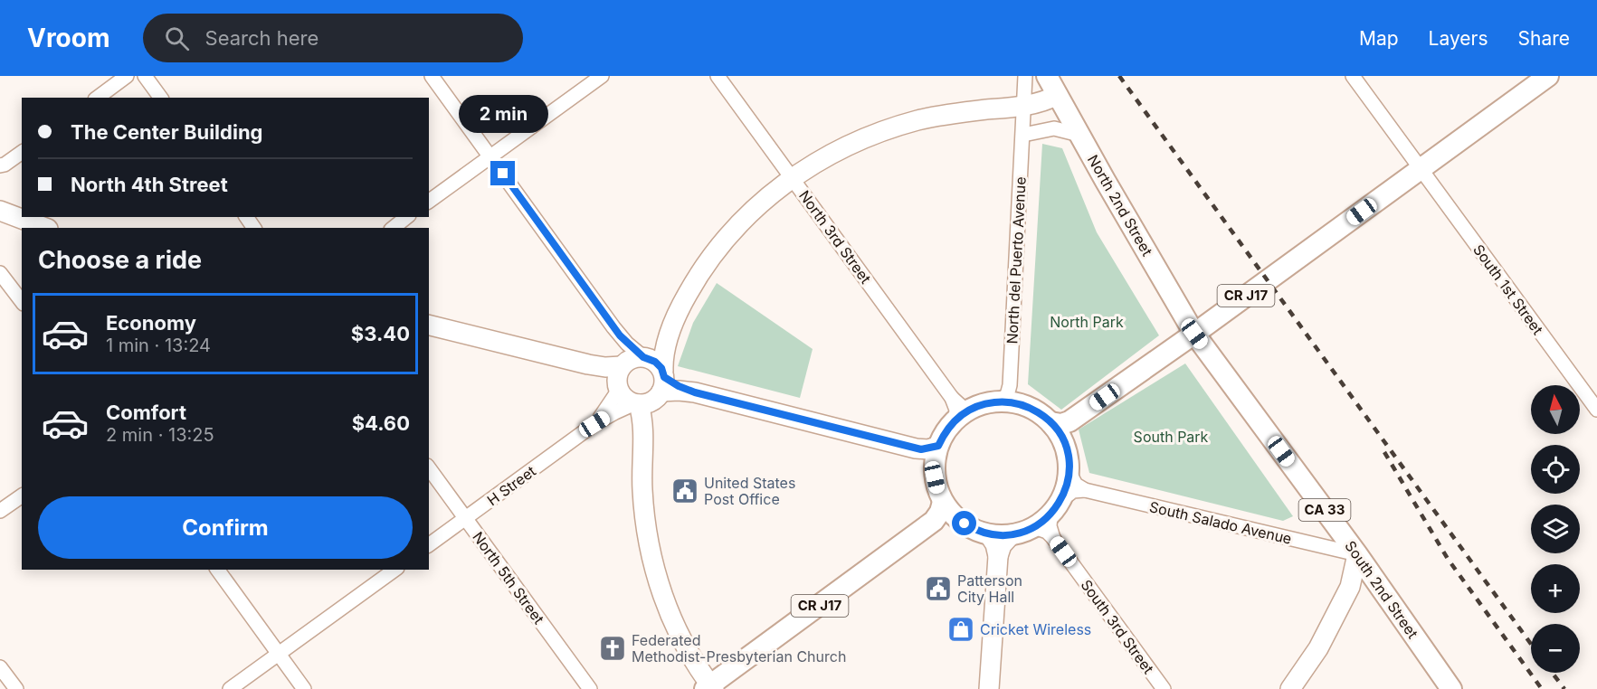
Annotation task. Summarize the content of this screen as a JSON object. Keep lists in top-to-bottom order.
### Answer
{
  "streets": {
    "main road": [
      "North 2nd Street",
      "CR J17",
      "CA 33",
      "South 2nd Street"
    ],
    "street": [
      "North 3rd Street",
      "North del Puerto Avenue",
      "South 1st Street",
      "H Street",
      "South Salado Avenue",
      "North 5th Street",
      "South 3rd Street"
    ]
  },
  "crossings": [
    ["North 2nd Street", "CR J17"],
    ["North 2nd Street", "South 2nd Street"],
    ["North 3rd Street", "North del Puerto Avenue"],
    ["North 3rd Street", "CR J17"],
    ["North 3rd Street", "South 3rd Street"],
    ["North del Puerto Avenue", "CR J17"],
    ["North del Puerto Avenue", "South 3rd Street"],
    ["South 1st Street", "CR J17"],
    ["CR J17", "South 2nd Street"],
    ["CR J17", "South 3rd Street"],
    ["H Street", "North 5th Street"],
    ["South Salado Avenue", "South 2nd Street"]
  ],
  "parks": ["North Park", "South Park"],
  "places": {
    "public building": ["United States Post Office", "Patterson City Hall"],
    "shop": ["Cricket Wireless"],
    "church": ["Federated Methodist-Presbyterian Church"]
  },
  "north": "top",
  "page": {
    "header": "Vroom",
    "search": "Search here",
    "nav": ["Map", "Layers", "Share"],
    "bubble": "2 min",
    "banner": ["The Center Building", "North 4th Street"],
    "heading": "Choose a ride",
    "list": [
      {
        "name": "Economy",
        "note": "1 min · 13:24",
        "value": "$3.40"
      },
      {
        "name": "Comfort",
        "note": "2 min · 13:25",
        "value": "$4.60"
      }
    ],
    "map_buttons": ["+", "−"],
    "buttons": "Confirm"
  }
}
